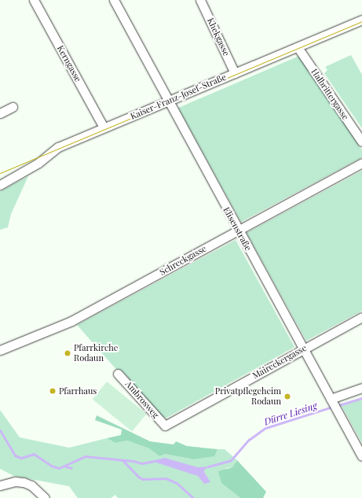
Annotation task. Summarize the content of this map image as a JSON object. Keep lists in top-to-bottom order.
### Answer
{
  "streets": {
    "street": [
      "Khekgasse",
      "Kerngasse",
      "Halbrittergasse",
      "Kaiser-Franz-Josef-Straße",
      "Elisenstraße",
      "Schreckgasse",
      "Maireckergasse",
      "Ambrosweg"
    ]
  },
  "crossings": [
    ["Khekgasse", "Kaiser-Franz-Josef-Straße"],
    ["Kerngasse", "Kaiser-Franz-Josef-Straße"],
    ["Halbrittergasse", "Kaiser-Franz-Josef-Straße"],
    ["Kaiser-Franz-Josef-Straße", "Elisenstraße"],
    ["Elisenstraße", "Schreckgasse"],
    ["Elisenstraße", "Maireckergasse"],
    ["Maireckergasse", "Ambrosweg"]
  ],
  "water": ["Dürre Liesing"],
  "places": ["Pfarrkirche Rodaun", "Pfarrhaus", "Privatpflegeheim Rodaun"]
}
